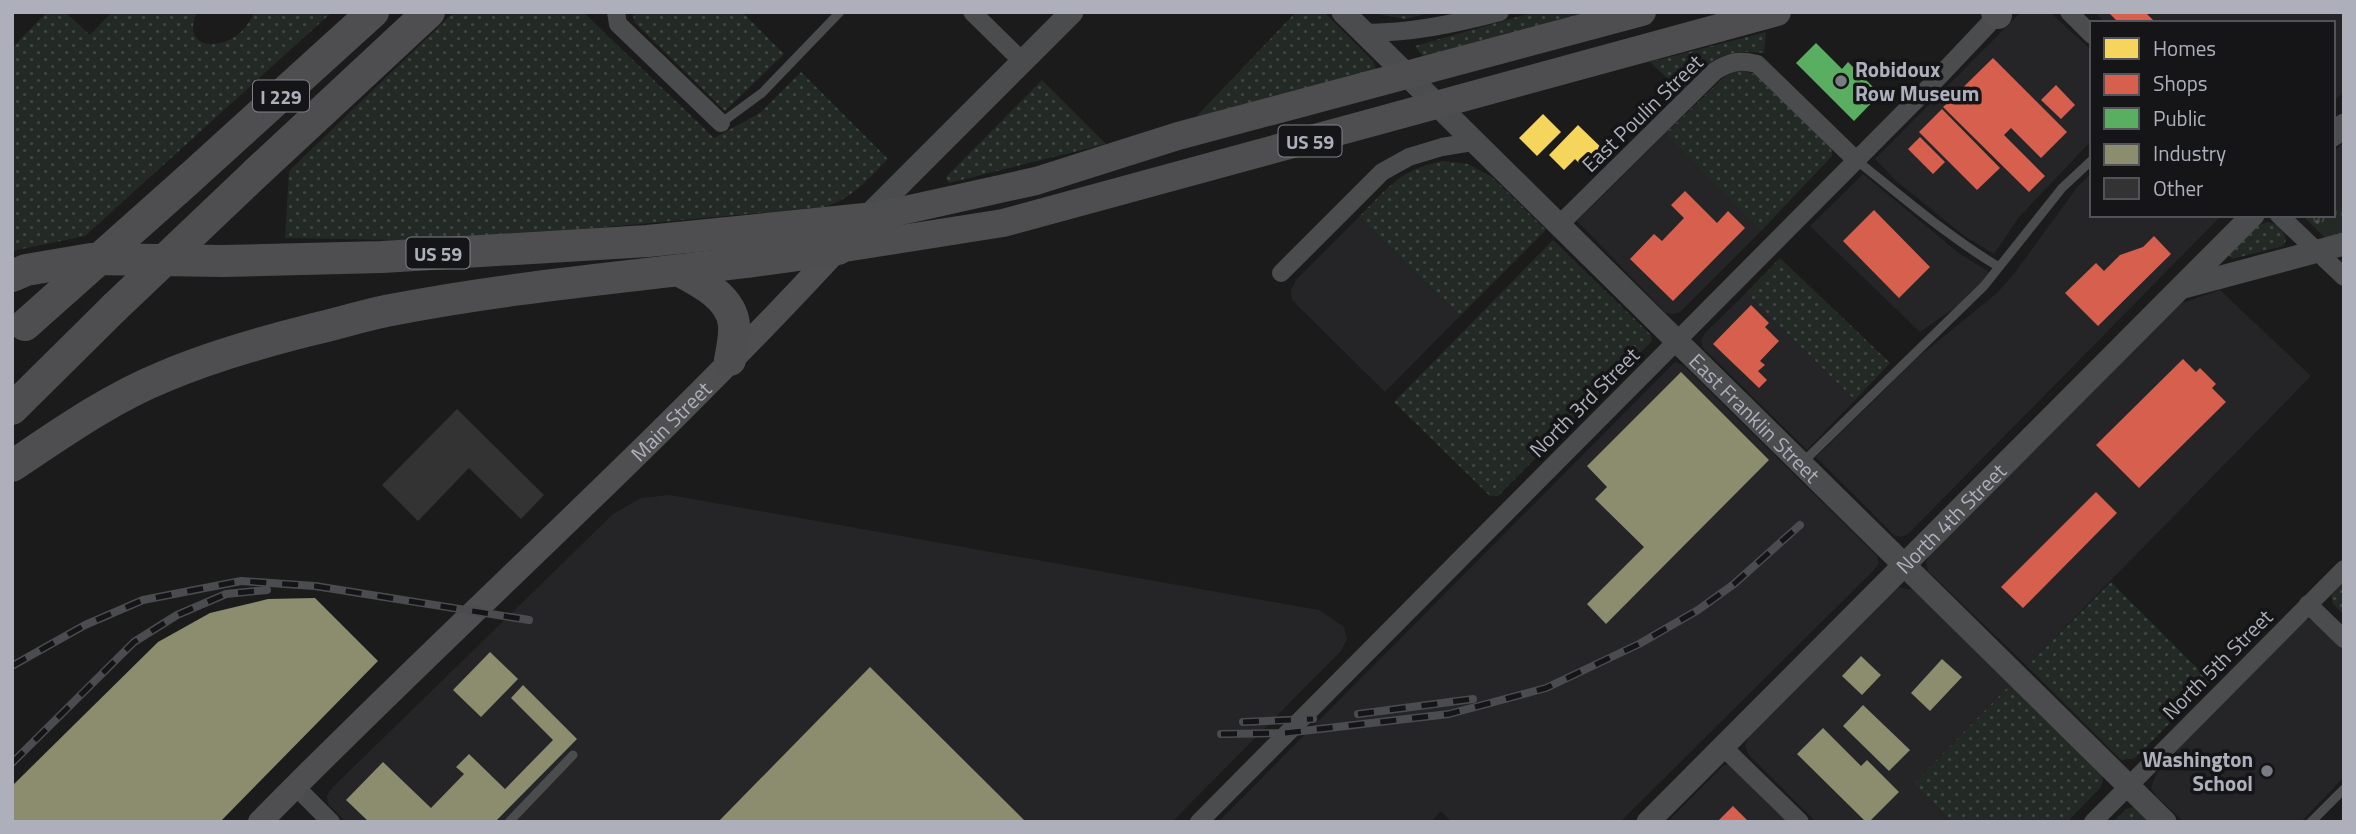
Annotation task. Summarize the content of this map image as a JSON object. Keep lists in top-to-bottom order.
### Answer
{
  "streets": {
    "highway": ["I 229", "US 59"],
    "main road": ["Main Street"],
    "street": [
      "East Poulin Street",
      "North 3rd Street",
      "East Franklin Street",
      "North 4th Street",
      "North 5th Street"
    ]
  },
  "crossings": [
    ["East Poulin Street", "North 3rd Street"],
    ["East Poulin Street", "East Franklin Street"],
    ["US 59", "East Franklin Street"],
    ["US 59", "Main Street"],
    ["North 3rd Street", "East Franklin Street"],
    ["East Franklin Street", "North 4th Street"],
    ["East Franklin Street", "North 5th Street"]
  ],
  "places": ["Robidoux Row Museum", "Washington School"],
  "legend": [
    "Homes",
    "Shops",
    "Public",
    "Industry",
    "Other"
  ]
}
